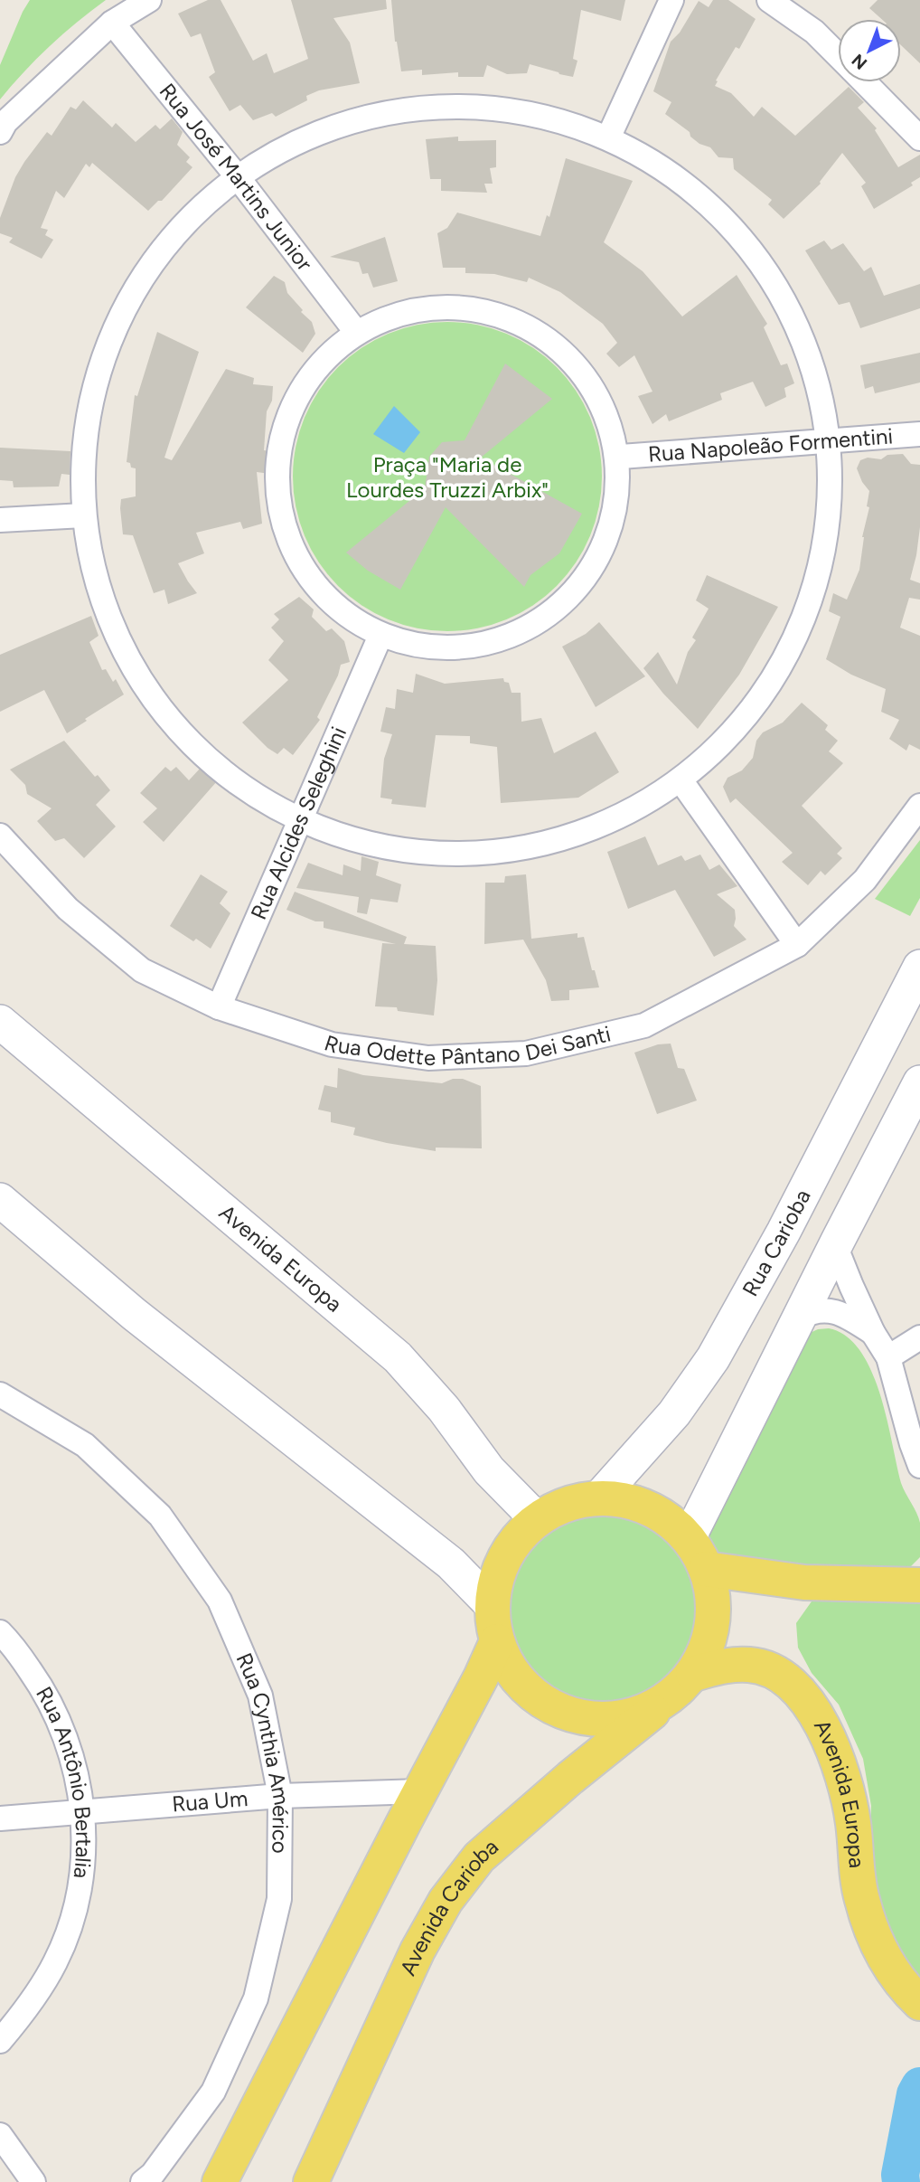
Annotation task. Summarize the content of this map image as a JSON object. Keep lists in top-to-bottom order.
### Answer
{
  "streets": {
    "main road": ["Rua Carioba", "Avenida Europa", "Avenida Carioba"],
    "street": [
      "Rua José Martins Junior",
      "Rua Napoleão Formentini",
      "Rua Alcides Seleghini",
      "Rua Odette Pântano Dei Santi",
      "Rua Cynthia Américo",
      "Rua Antônio Bertalia",
      "Rua Um"
    ]
  },
  "crossings": [
    ["Rua Alcides Seleghini", "Rua Odette Pântano Dei Santi"],
    ["Rua Carioba", "Avenida Europa"],
    ["Rua Carioba", "Avenida Carioba"],
    ["Avenida Europa", "Avenida Carioba"],
    ["Rua Cynthia Américo", "Rua Um"],
    ["Rua Antônio Bertalia", "Rua Um"]
  ],
  "parks": ["Praça \"Maria de Lourdes Truzzi Arbix\""],
  "north": "bottom left"
}
